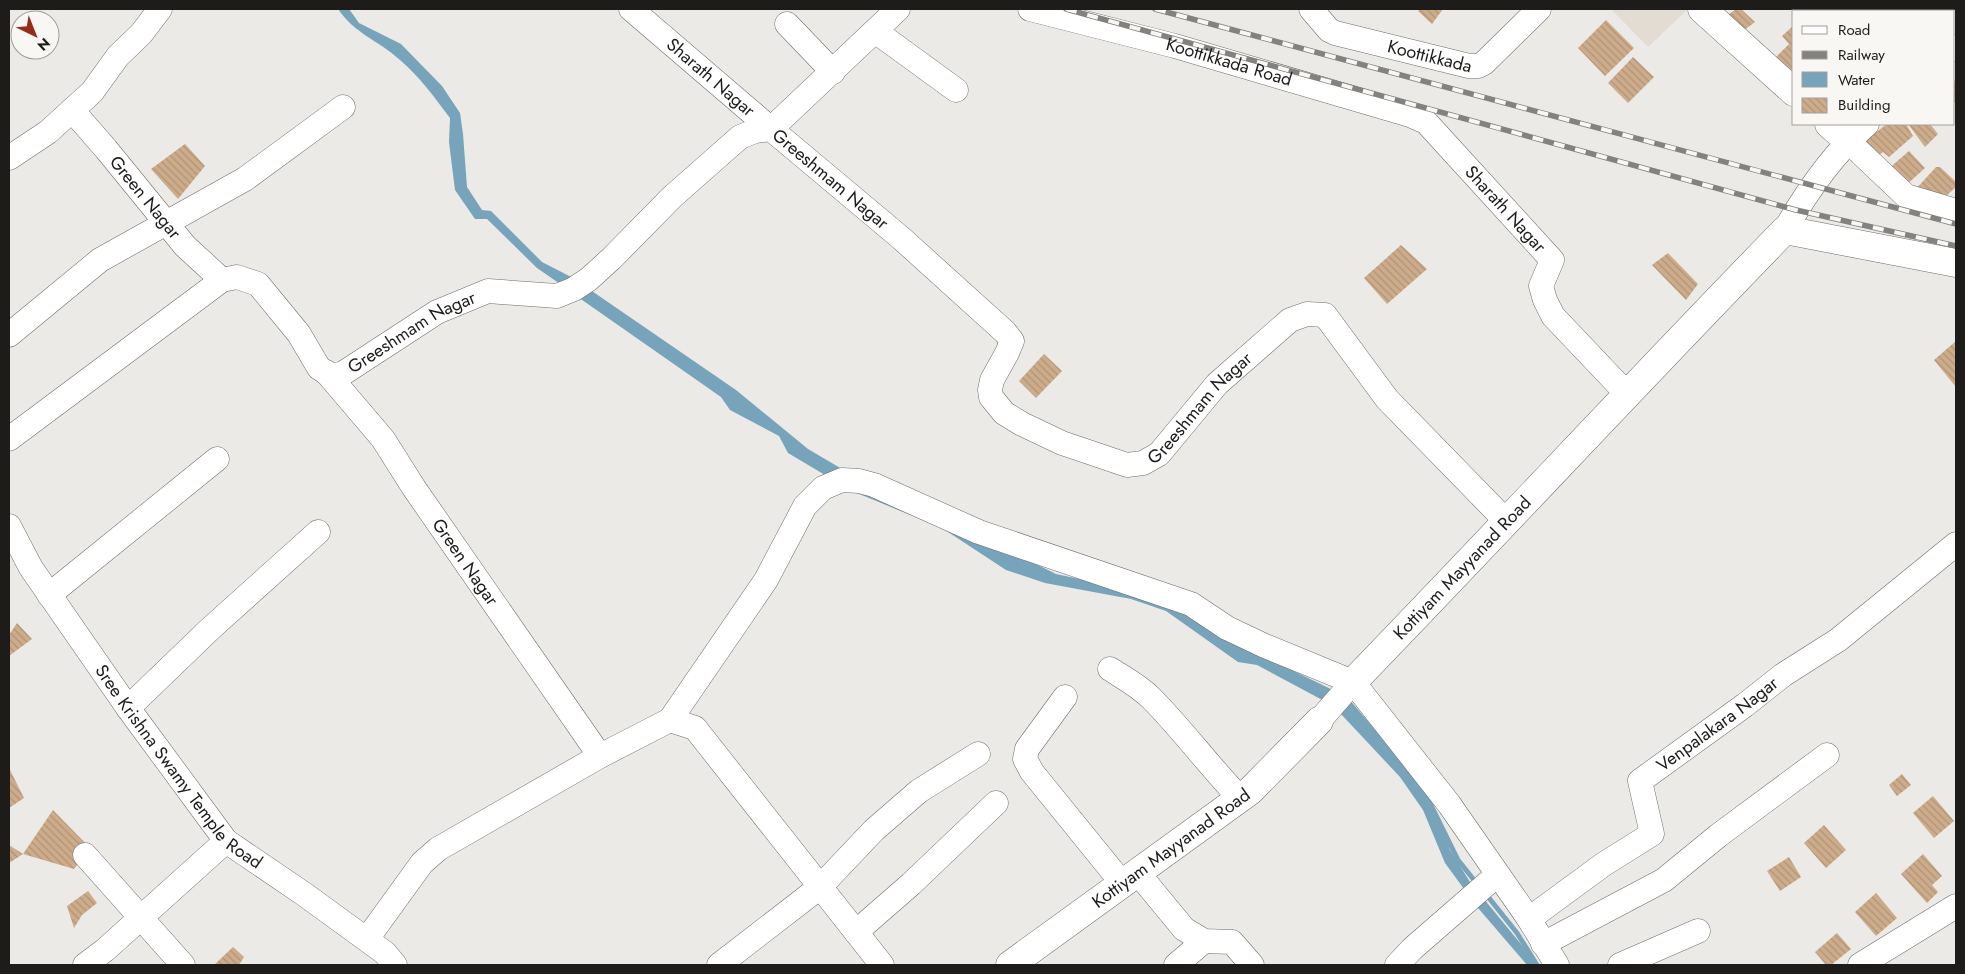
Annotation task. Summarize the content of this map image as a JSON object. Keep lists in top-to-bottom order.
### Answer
{
  "streets": {
    "main road": ["Kottiyam Mayyanad Road"],
    "street": [
      "Koottikkada",
      "Koottikkada Road",
      "Sharath Nagar",
      "Greeshmam Nagar",
      "Green Nagar",
      "Venpalakara Nagar",
      "Sree Krishna Swamy Temple Road"
    ]
  },
  "crossings": [
    ["Koottikkada Road", "Sharath Nagar"],
    ["Sharath Nagar", "Greeshmam Nagar"],
    ["Sharath Nagar", "Kottiyam Mayyanad Road"],
    ["Greeshmam Nagar", "Green Nagar"],
    ["Greeshmam Nagar", "Kottiyam Mayyanad Road"]
  ],
  "legend": [
    "Road",
    "Railway",
    "Water",
    "Building"
  ],
  "north": "bottom right"
}
